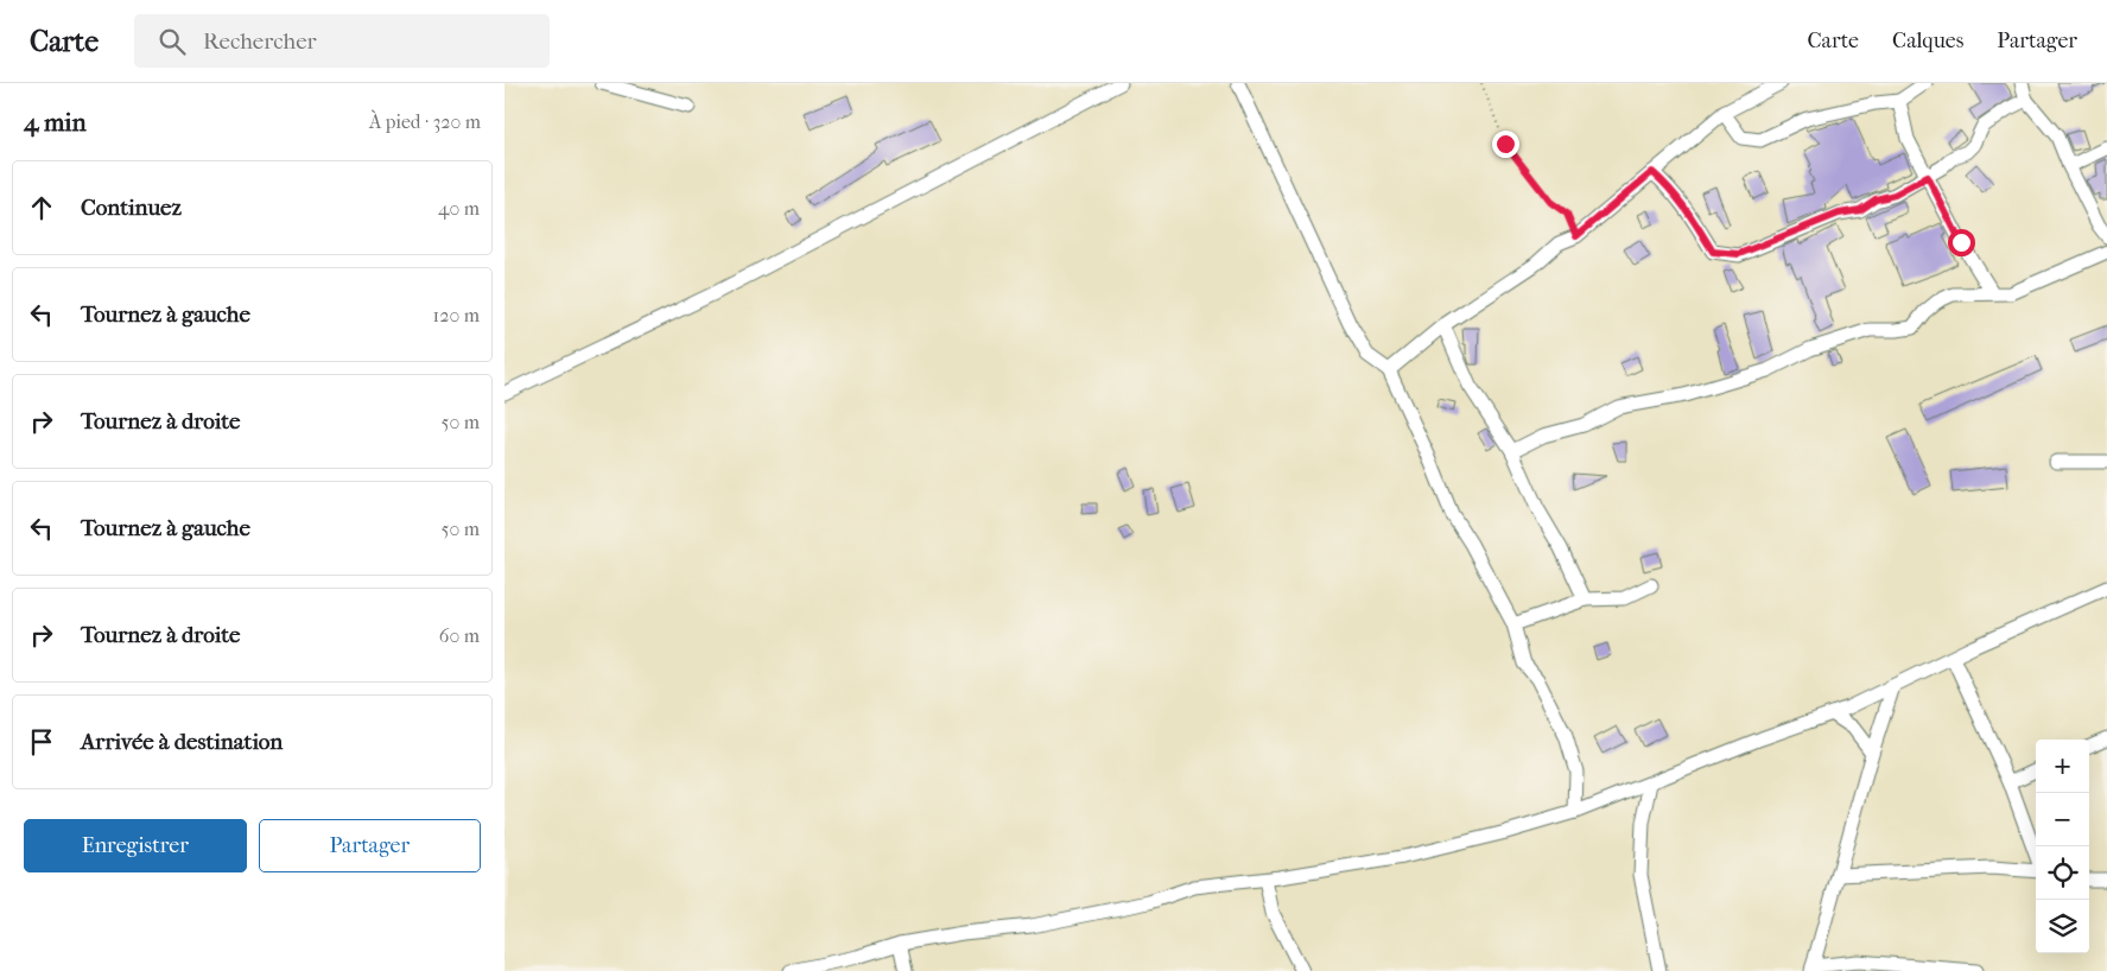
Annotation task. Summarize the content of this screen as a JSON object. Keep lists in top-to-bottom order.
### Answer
{
  "page": {
    "header": "Carte",
    "search": "Rechercher",
    "nav": ["Carte", "Calques", "Partager"],
    "heading": ["4 min", "À pied · 320 m"],
    "list": [
      ["Continuez", "40 m"],
      ["Tournez à gauche", "120 m"],
      ["Tournez à droite", "50 m"],
      ["Tournez à gauche", "50 m"],
      ["Tournez à droite", "60 m"],
      "Arrivée à destination"
    ],
    "map_buttons": ["+", "−"],
    "buttons": ["Enregistrer", "Partager"]
  }
}
